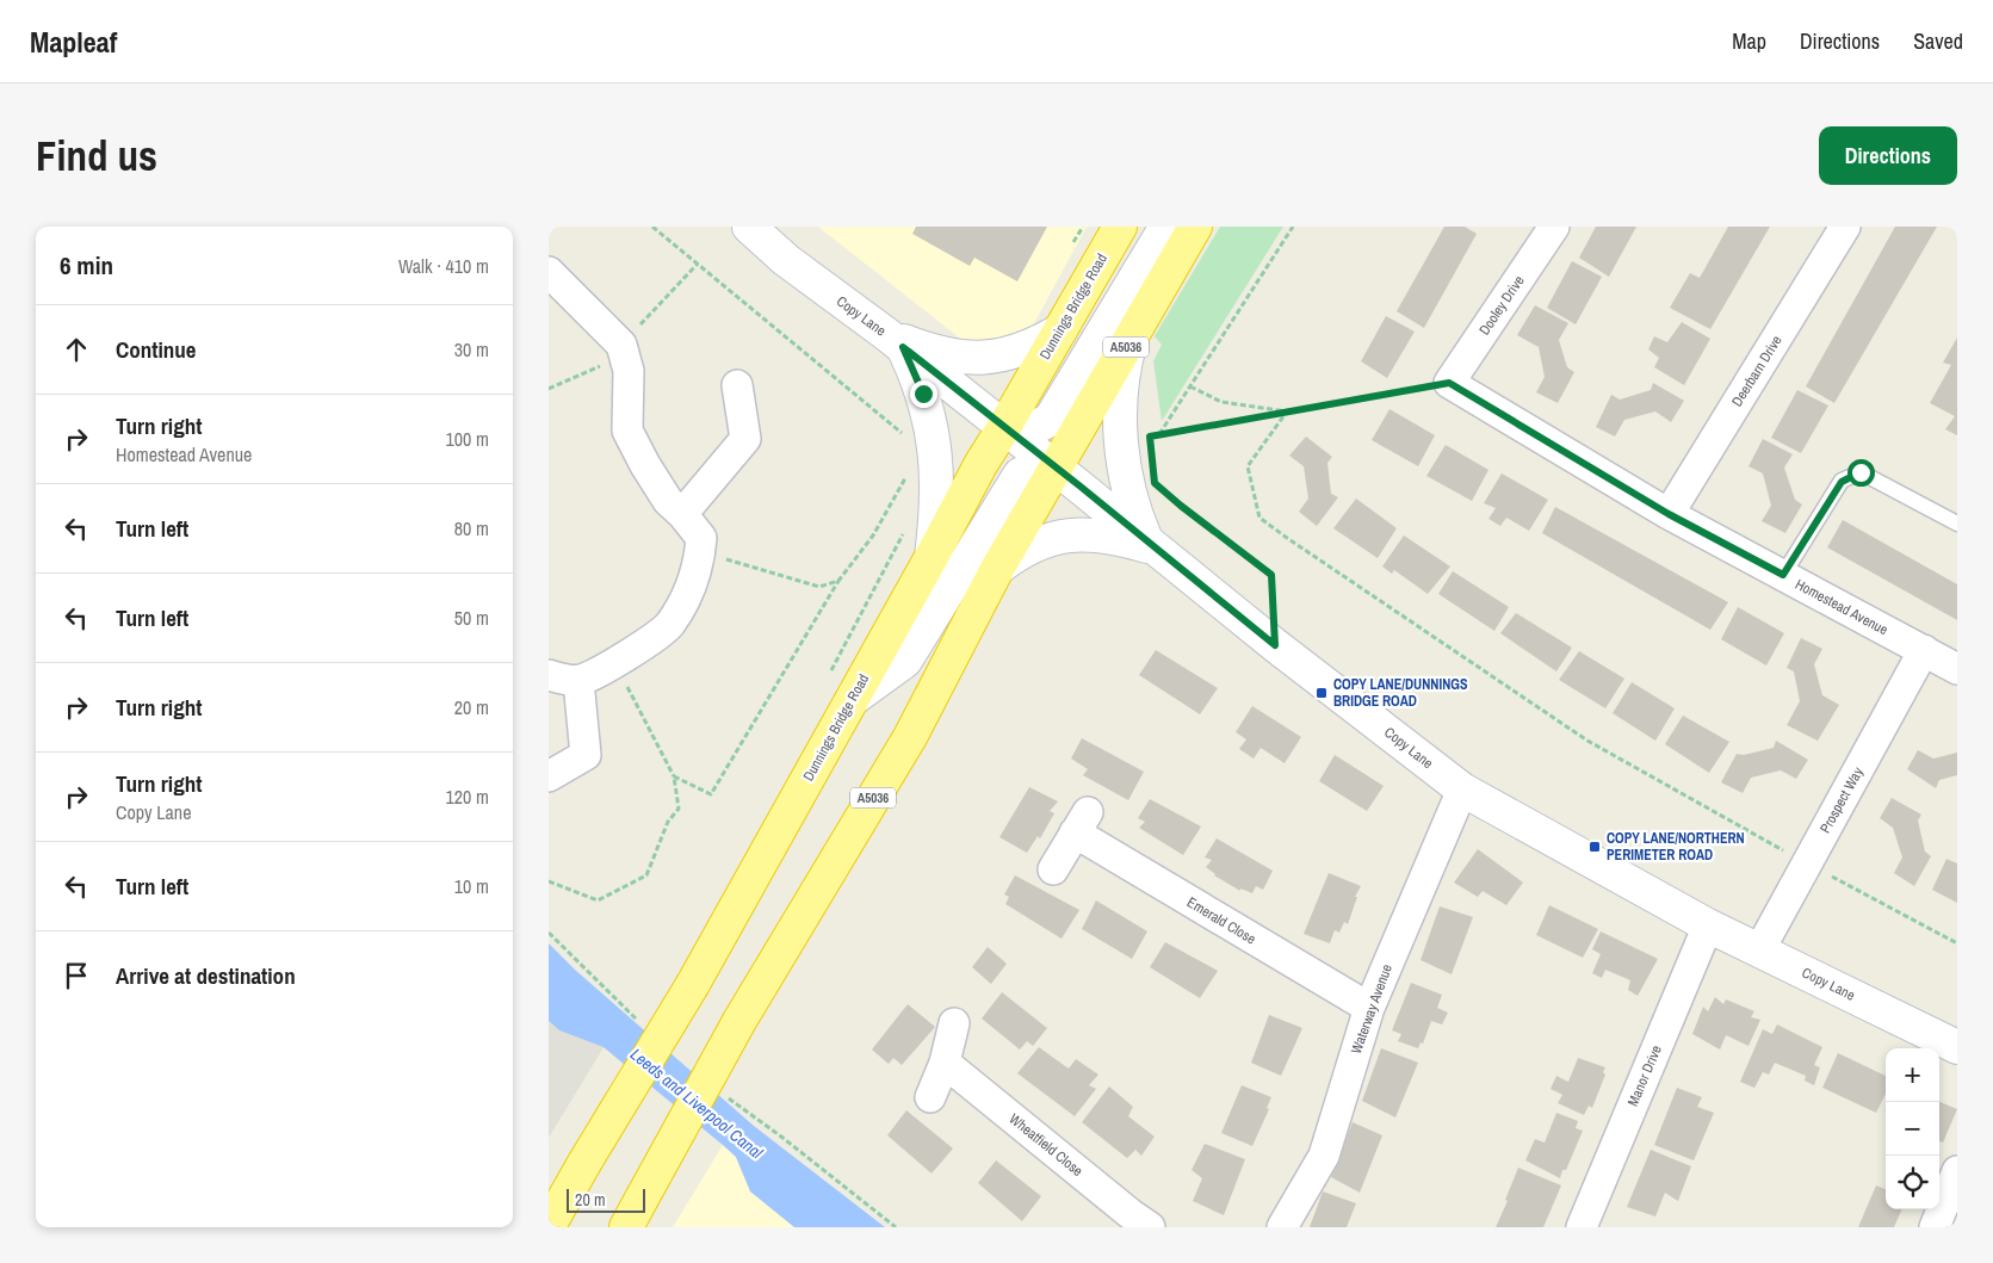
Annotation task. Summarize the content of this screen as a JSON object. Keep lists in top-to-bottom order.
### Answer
{
  "streets": {
    "highway": ["Dunnings Bridge Road", "A5036"],
    "main road": ["Copy Lane"],
    "street": [
      "Dooley Drive",
      "Deerbarn Drive",
      "Homestead Avenue",
      "Prospect Way",
      "Emerald Close",
      "Waterway Avenue",
      "Manor Drive",
      "Wheatfield Close"
    ]
  },
  "crossings": [
    ["Dooley Drive", "Homestead Avenue"],
    ["Dunnings Bridge Road", "Copy Lane"],
    ["Copy Lane", "A5036"],
    ["Copy Lane", "Prospect Way"],
    ["Copy Lane", "Waterway Avenue"],
    ["Copy Lane", "Manor Drive"],
    ["Deerbarn Drive", "Homestead Avenue"],
    ["Homestead Avenue", "Prospect Way"],
    ["Emerald Close", "Waterway Avenue"]
  ],
  "water": ["Leeds and Liverpool Canal"],
  "places": {
    "transit": ["COPY LANE/DUNNINGS BRIDGE ROAD", "COPY LANE/NORTHERN PERIMETER ROAD"]
  },
  "scale_bar": "20 m",
  "page": {
    "header": "Mapleaf",
    "nav": ["Map", "Directions", "Saved"],
    "buttons": "Directions",
    "title": "Find us",
    "heading": ["6 min", "Walk · 410 m"],
    "list": [
      ["Continue", "30 m"],
      ["Turn right", "Homestead Avenue", "100 m"],
      ["Turn left", "80 m"],
      ["Turn left", "50 m"],
      ["Turn right", "20 m"],
      ["Turn right", "Copy Lane", "120 m"],
      ["Turn left", "10 m"],
      "Arrive at destination"
    ],
    "map_buttons": ["+", "−"],
    "scale": "20 m"
  }
}
